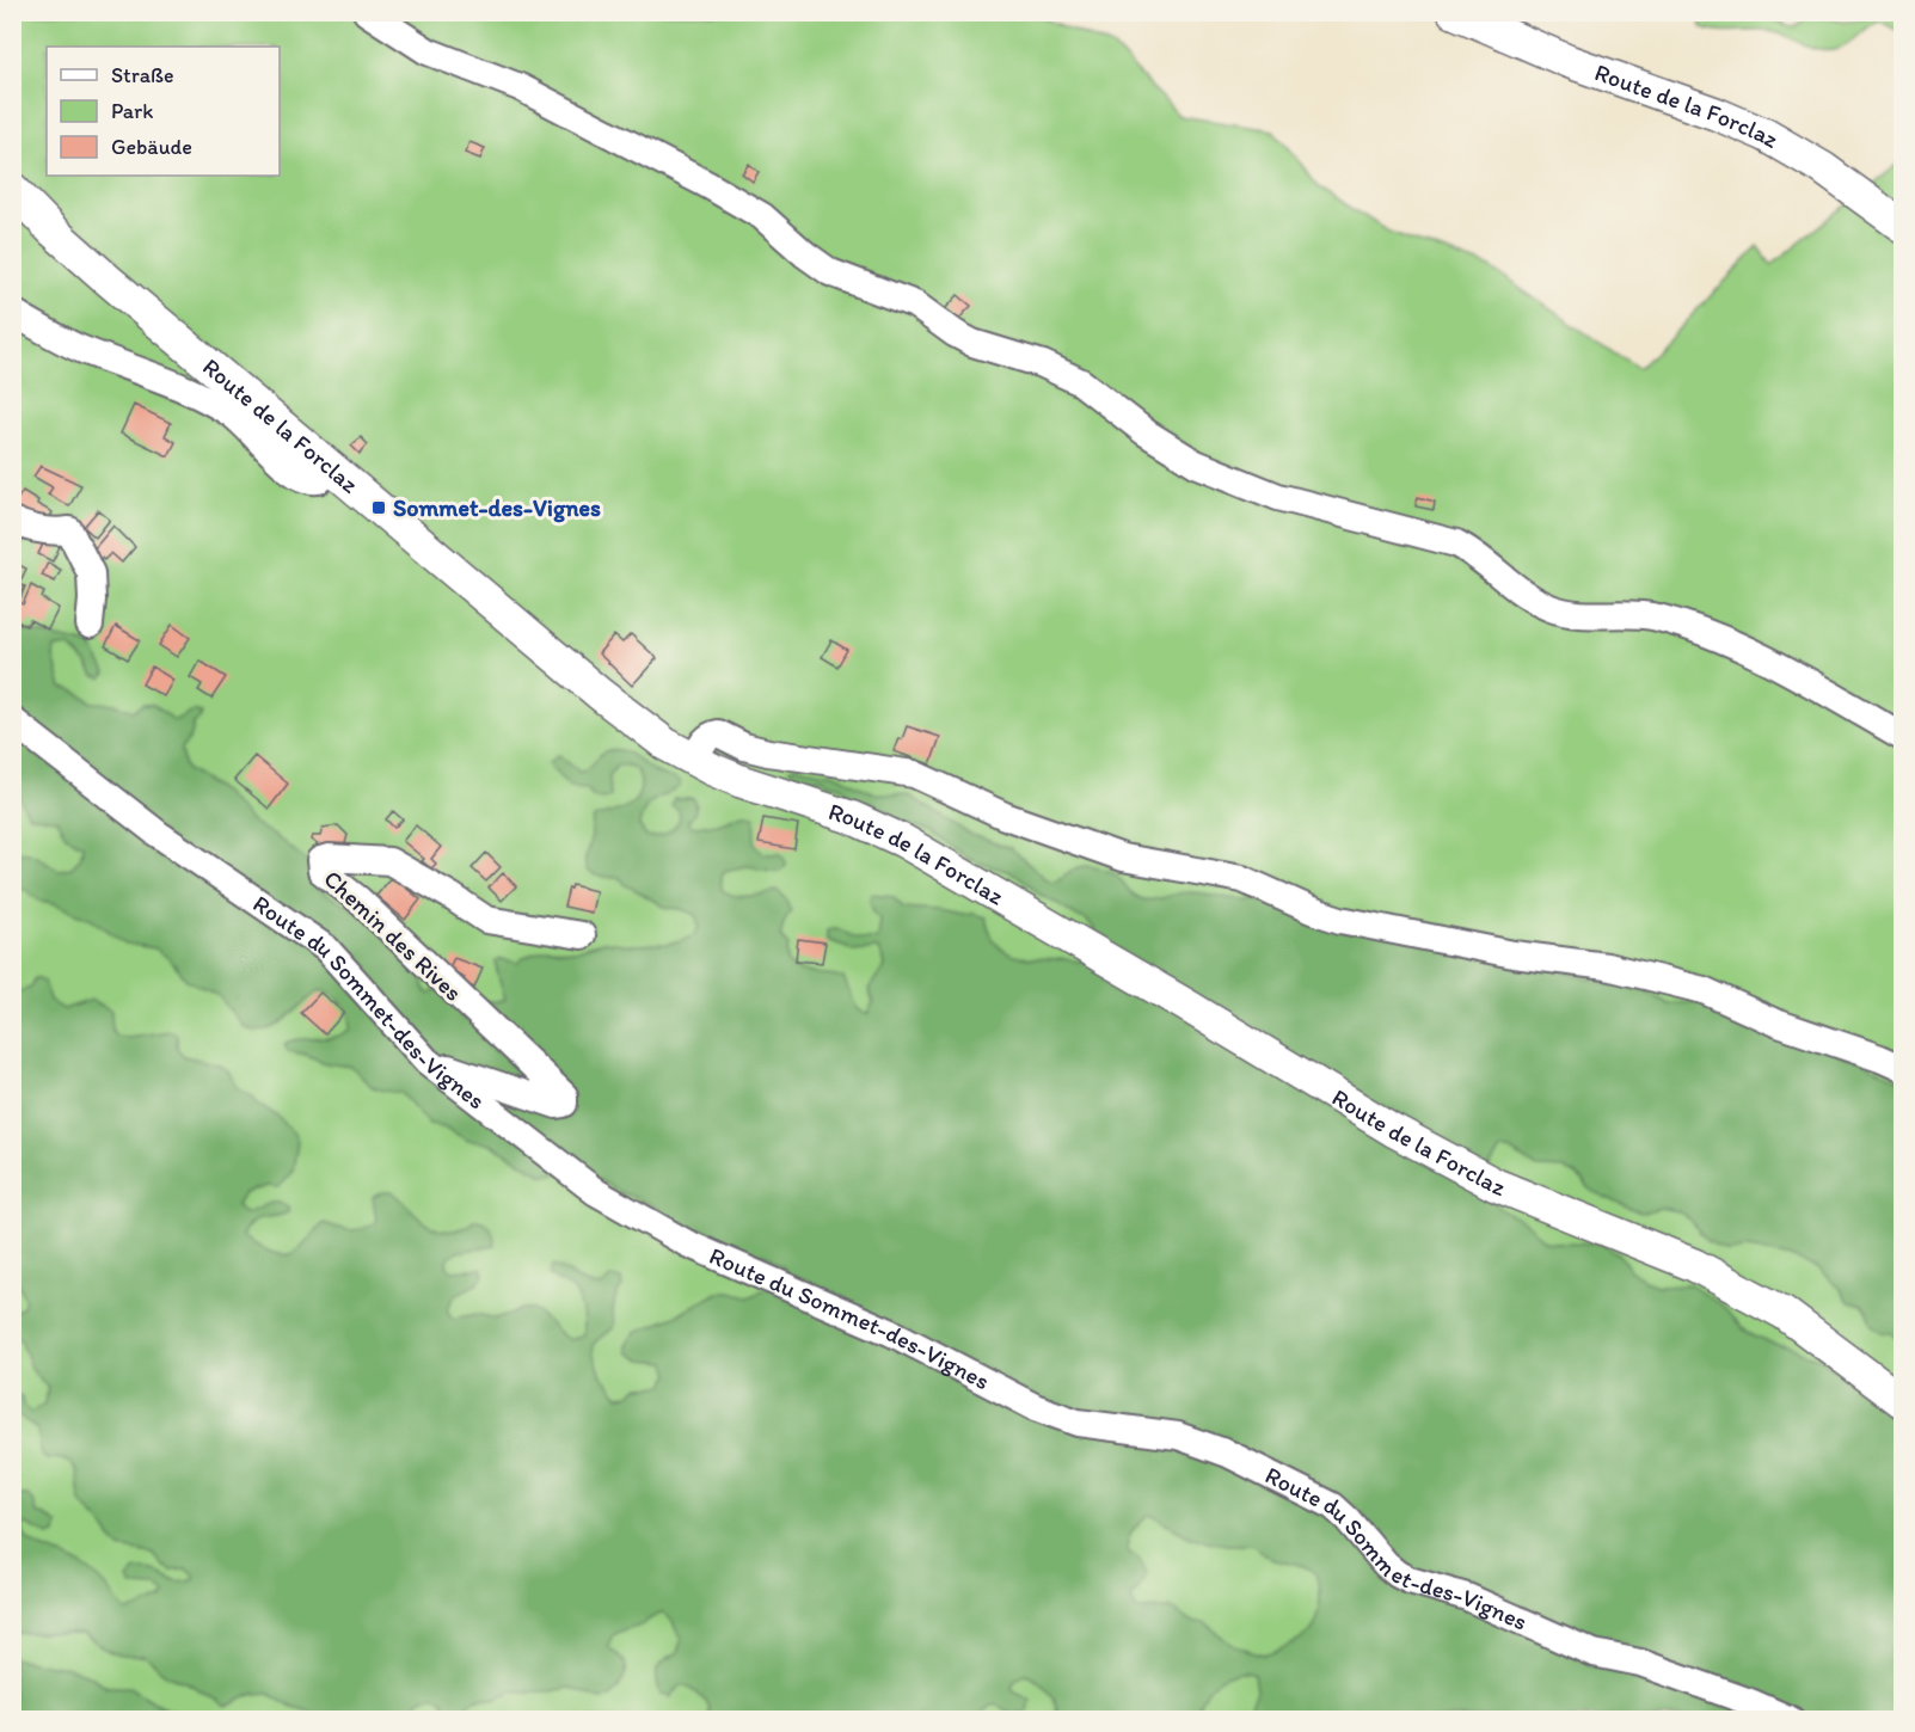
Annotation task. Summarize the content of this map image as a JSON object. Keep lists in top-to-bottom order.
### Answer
{
  "streets": {
    "main road": ["Route de la Forclaz"],
    "street": ["Chemin des Rives", "Route du Sommet-des-Vignes"]
  },
  "crossings": [
    ["Chemin des Rives", "Route du Sommet-des-Vignes"]
  ],
  "places": {
    "transit": ["Sommet-des-Vignes"]
  },
  "legend": ["Straße", "Park", "Gebäude"]
}
